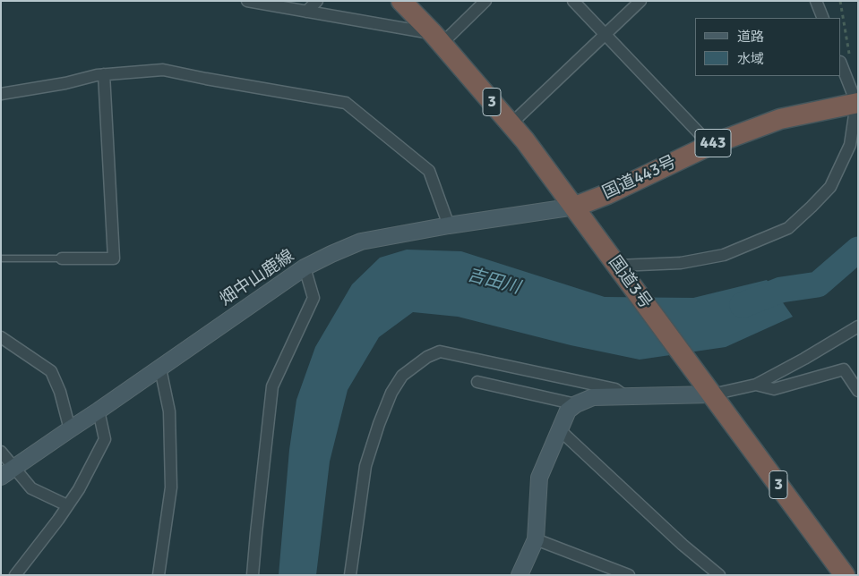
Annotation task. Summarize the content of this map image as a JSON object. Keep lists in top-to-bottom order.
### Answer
{
  "streets": {
    "highway": [
      "3",
      "443",
      "国道443号",
      "国道3号"
    ],
    "main road": ["畑中山鹿線"]
  },
  "crossings": [
    ["国道443号", "畑中山鹿線"],
    ["国道443号", "国道3号"],
    ["畑中山鹿線", "国道3号"]
  ],
  "water": ["吉田川"],
  "legend": ["道路", "水域"]
}
